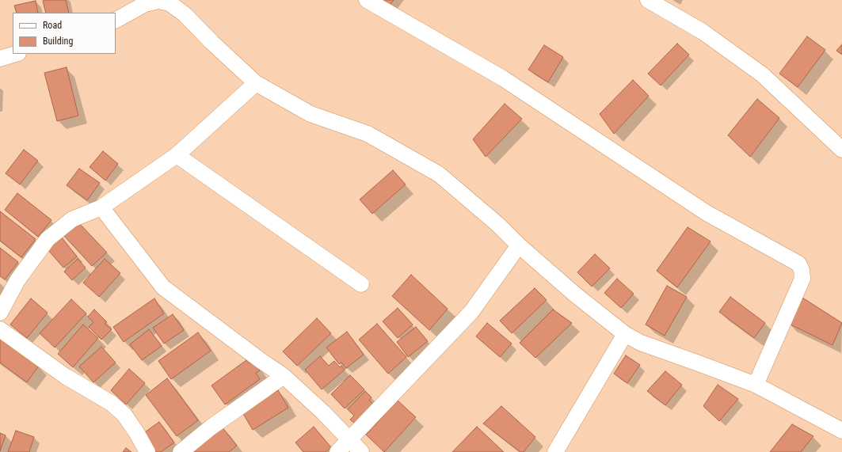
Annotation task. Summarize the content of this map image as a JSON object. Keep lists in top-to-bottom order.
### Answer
{
  "legend": ["Road", "Building"]
}
